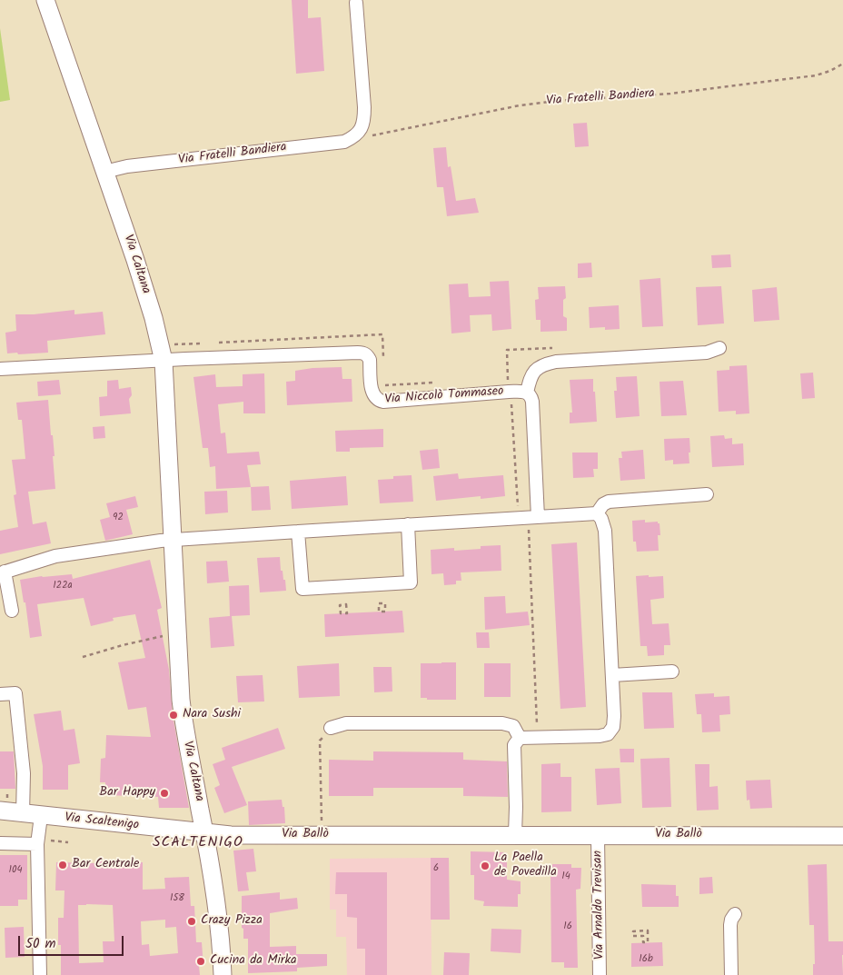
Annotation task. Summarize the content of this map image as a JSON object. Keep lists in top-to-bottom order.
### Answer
{
  "streets": {
    "main road": ["Via Caltana", "Via Scaltenigo", "Via Ballò"],
    "street": ["Via Fratelli Bandiera", "Via Niccolò Tommaseo", "Via Arnaldo Trevisan"]
  },
  "crossings": [
    ["Via Fratelli Bandiera", "Via Caltana"],
    ["Via Caltana", "Via Niccolò Tommaseo"],
    ["Via Caltana", "Via Scaltenigo"],
    ["Via Caltana", "Via Ballò"],
    ["Via Scaltenigo", "Via Ballò"],
    ["Via Ballò", "Via Arnaldo Trevisan"]
  ],
  "districts": ["SCALTENIGO"],
  "places": [
    "Nara Sushi",
    "Bar Happy",
    "Bar Centrale",
    "La Paella de Povedilla",
    "Crazy Pizza",
    "Cucina da Mirka"
  ],
  "house_numbers": [
    "92",
    "122a",
    "6",
    "104",
    "14",
    "158",
    "16",
    "16b"
  ],
  "scale_bar": "50 m"
}
